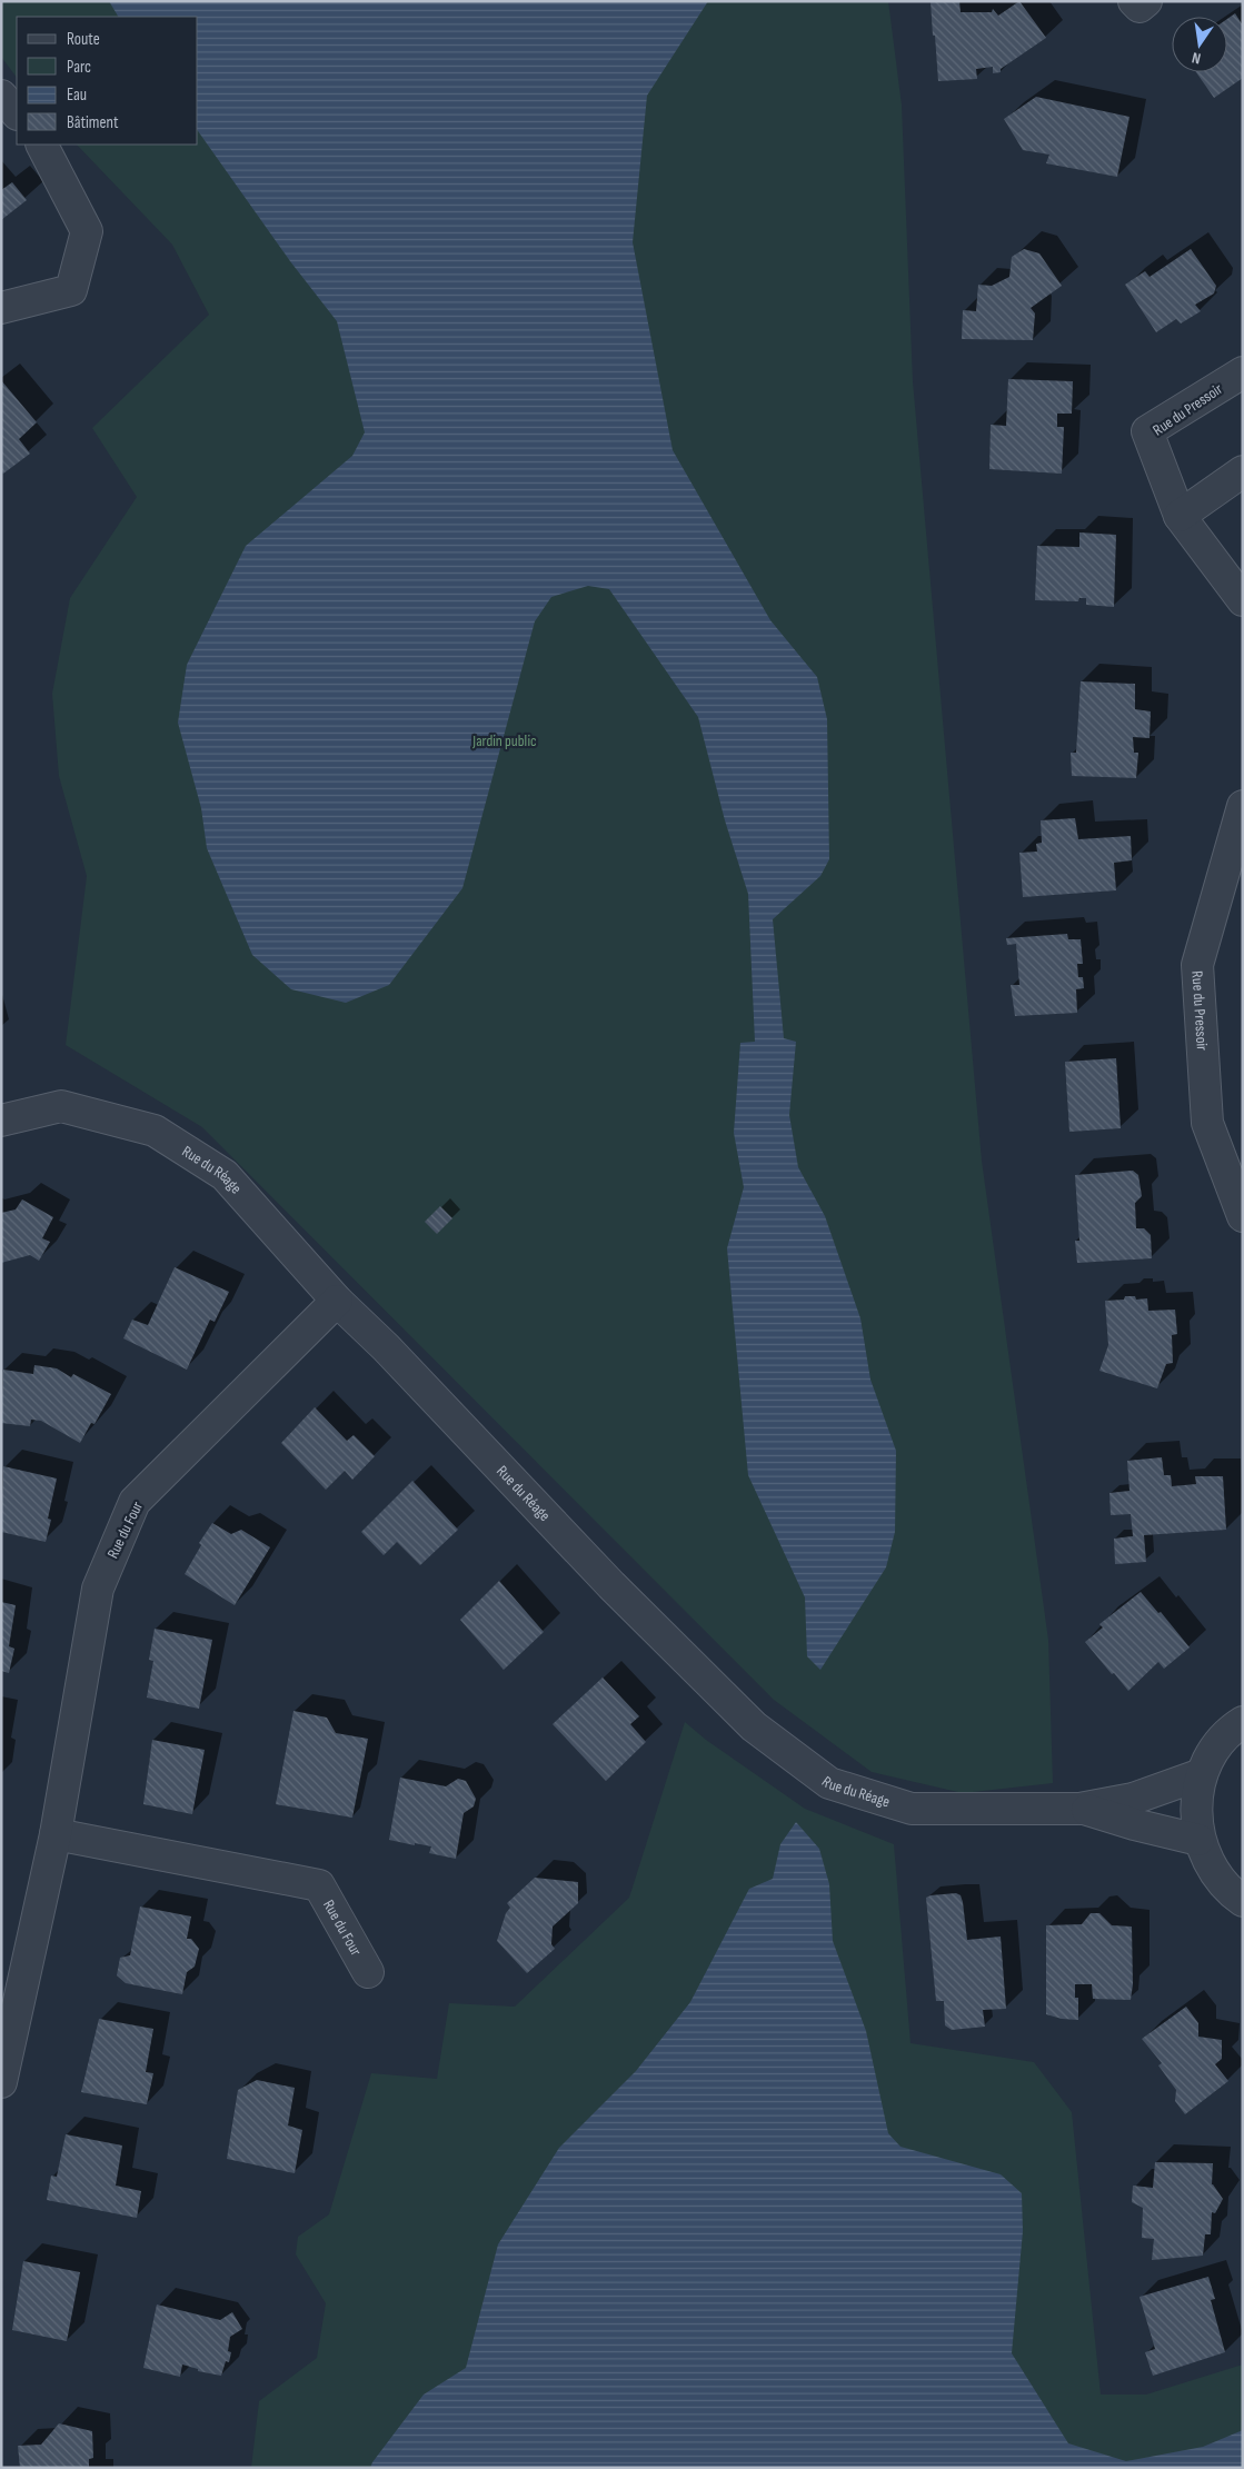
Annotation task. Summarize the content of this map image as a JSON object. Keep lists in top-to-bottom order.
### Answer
{
  "streets": {
    "street": ["Rue du Pressoir", "Rue du Réage", "Rue du Four"]
  },
  "crossings": [
    ["Rue du Réage", "Rue du Four"]
  ],
  "parks": ["Jardin public"],
  "legend": [
    "Route",
    "Parc",
    "Eau",
    "Bâtiment"
  ],
  "north": "bottom"
}
